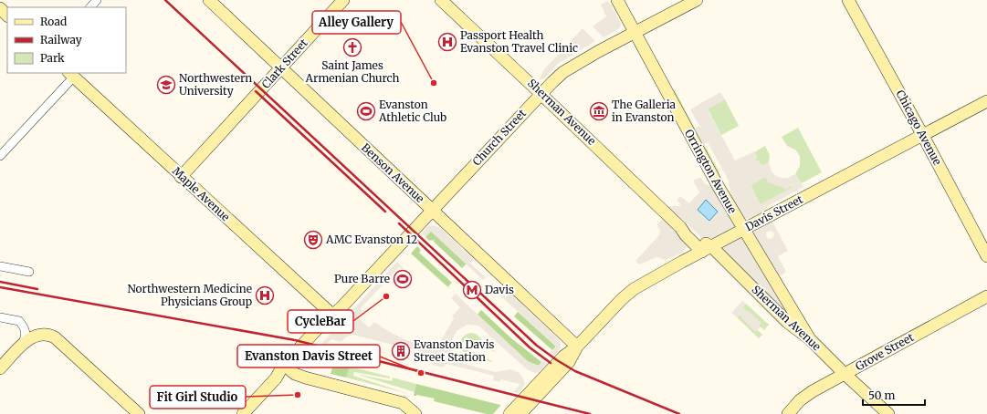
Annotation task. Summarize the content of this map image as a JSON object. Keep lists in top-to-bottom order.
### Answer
{
  "streets": {
    "street": [
      "Clark Street",
      "Sherman Avenue",
      "Chicago Avenue",
      "Church Street",
      "Orrington Avenue",
      "Benson Avenue",
      "Maple Avenue",
      "Davis Street",
      "Grove Street"
    ]
  },
  "crossings": [
    ["Clark Street", "Benson Avenue"],
    ["Clark Street", "Maple Avenue"],
    ["Sherman Avenue", "Church Street"],
    ["Sherman Avenue", "Orrington Avenue"],
    ["Sherman Avenue", "Davis Street"],
    ["Sherman Avenue", "Grove Street"],
    ["Chicago Avenue", "Davis Street"],
    ["Church Street", "Orrington Avenue"],
    ["Church Street", "Benson Avenue"],
    ["Church Street", "Maple Avenue"],
    ["Orrington Avenue", "Davis Street"],
    ["Benson Avenue", "Davis Street"]
  ],
  "places": {
    "hospital": ["Passport Health Evanston Travel Clinic", "Northwestern Medicine Physicians Group"],
    "church": ["Saint James Armenian Church"],
    "other": [
      "Alley Gallery",
      "CycleBar",
      "Evanston Davis Street",
      "Fit Girl Studio"
    ],
    "school or university": ["Northwestern University"],
    "sports": ["Evanston Athletic Club", "Pure Barre"],
    "museum": ["The Galleria in Evanston"],
    "theatre": ["AMC Evanston 12"],
    "metro station": ["Davis"],
    "building": ["Evanston Davis Street Station"]
  },
  "legend": ["Road", "Railway", "Park"],
  "scale_bar": "50 m"
}
